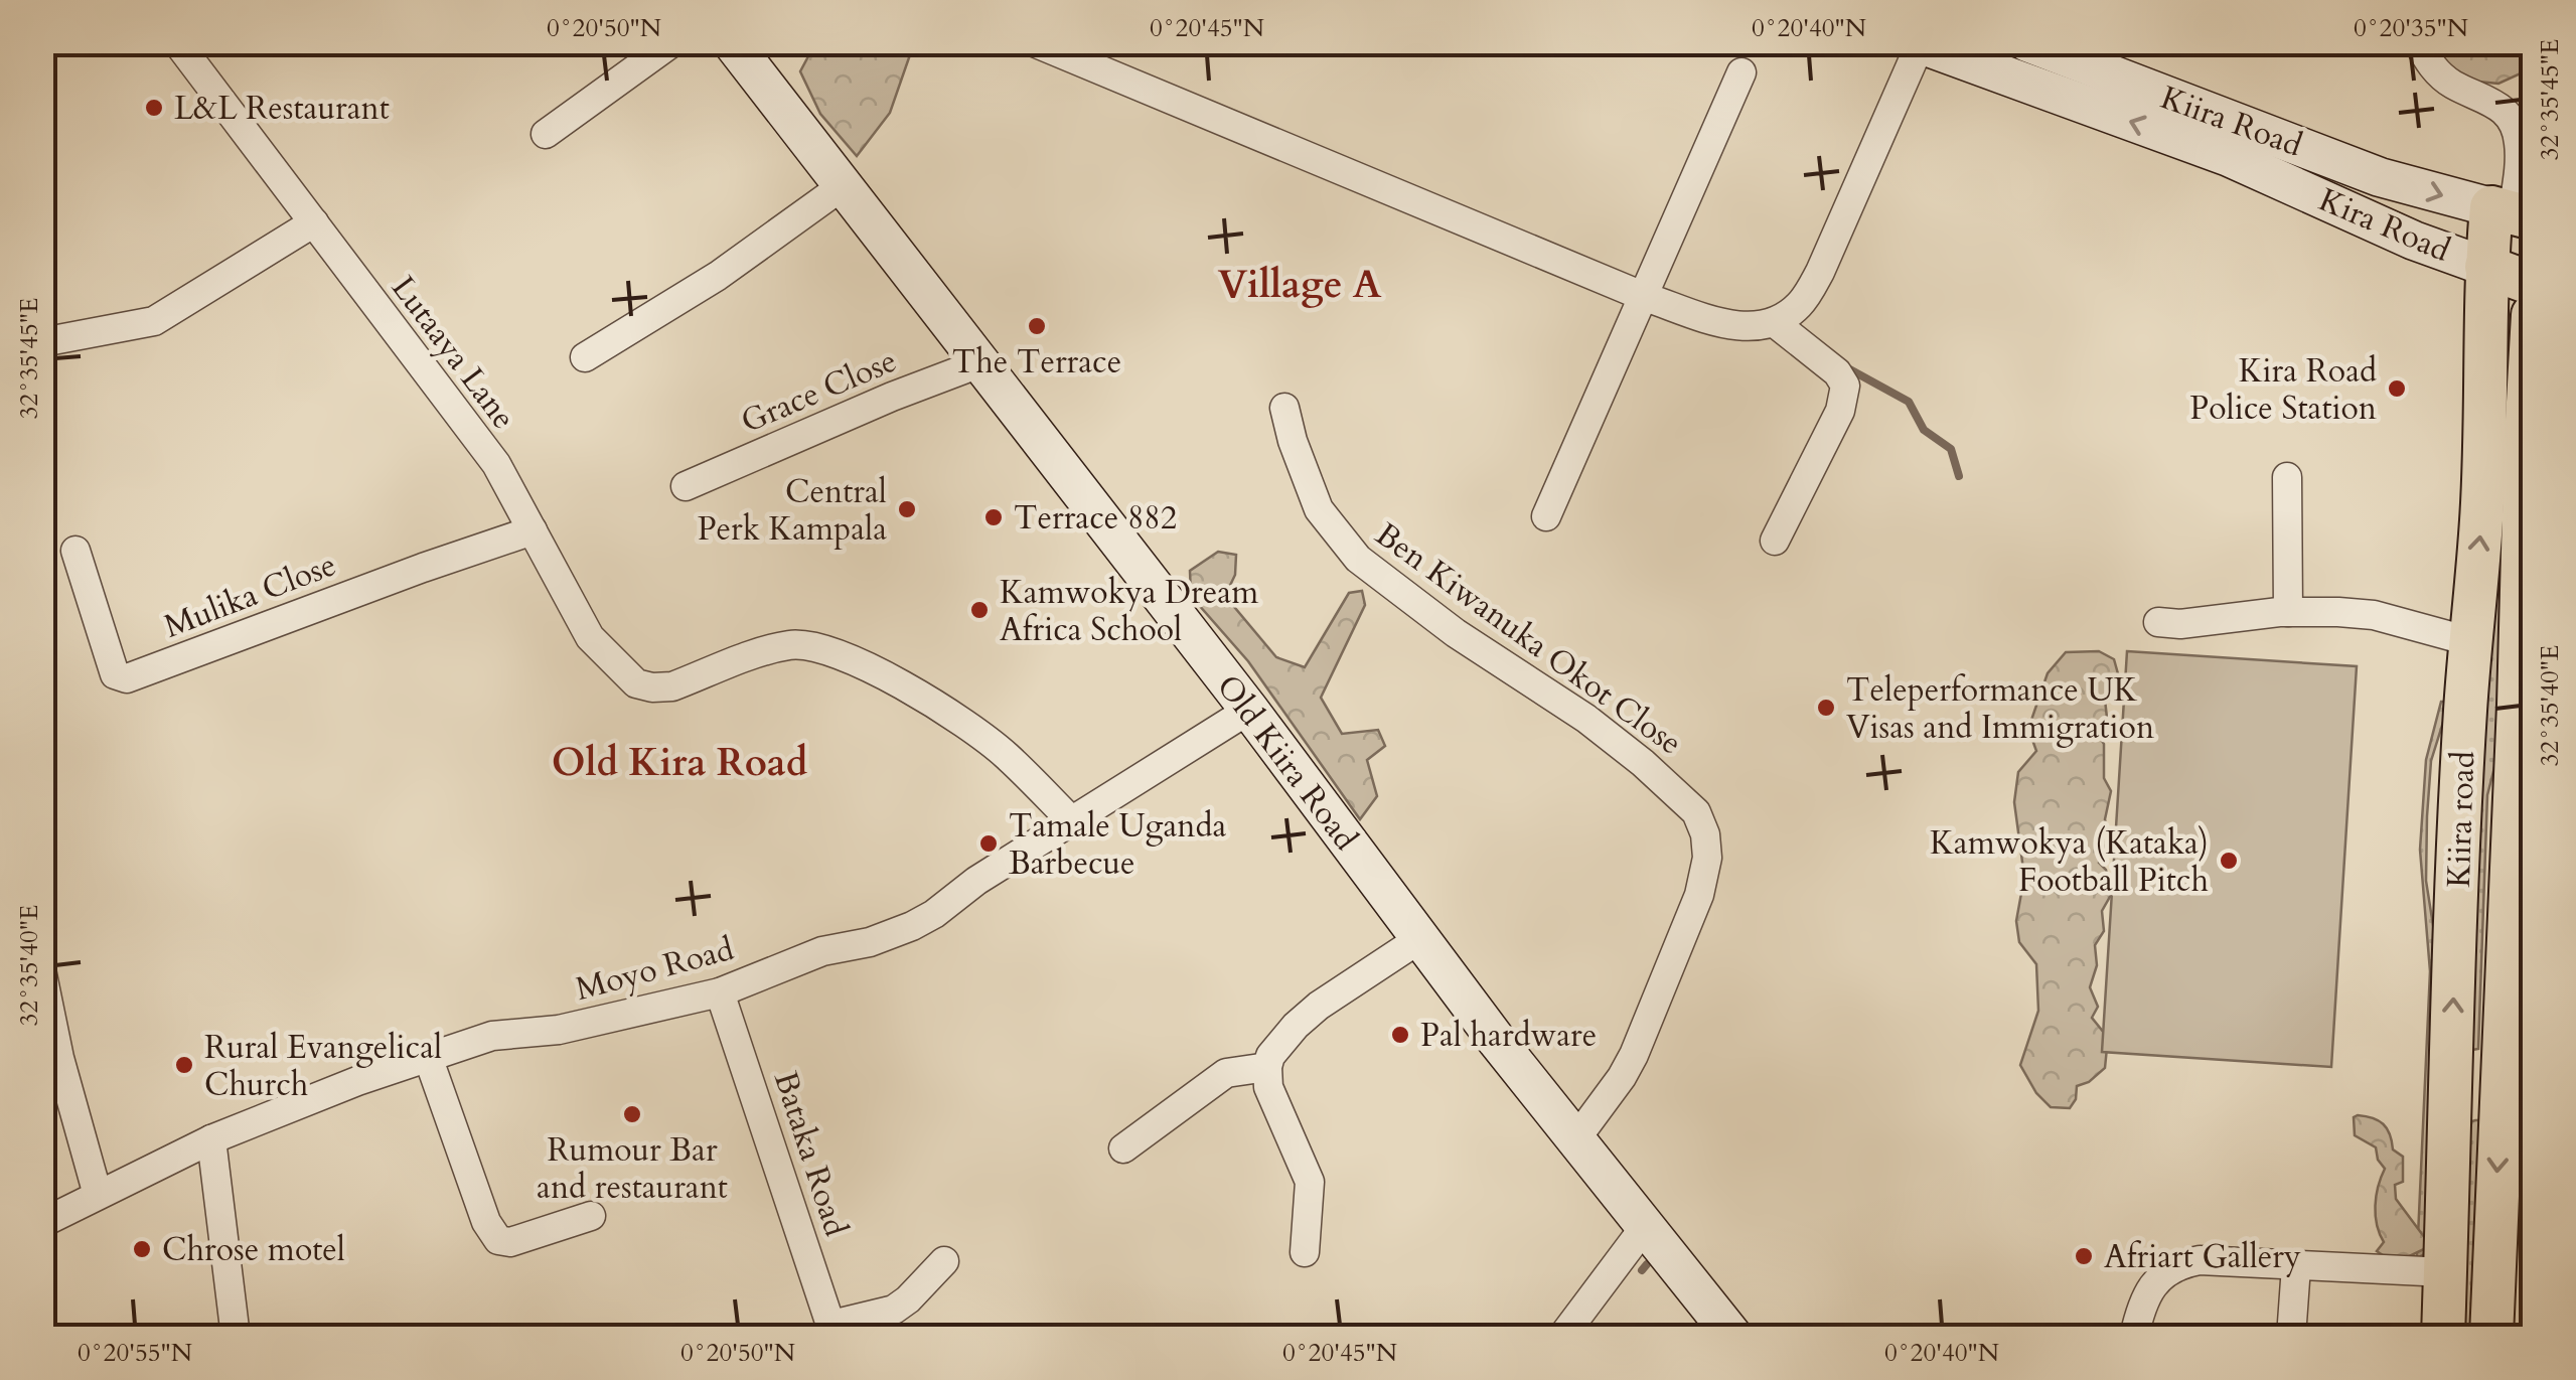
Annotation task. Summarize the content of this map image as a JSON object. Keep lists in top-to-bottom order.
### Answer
{
  "streets": {
    "main road": ["Kiira road"],
    "street": [
      "Kiira Road",
      "Kira Road",
      "Lutaaya Lane",
      "Grace Close",
      "Mulika Close",
      "Ben Kiwanuka Okot Close",
      "Old Kiira Road",
      "Moyo Road",
      "Bataka Road"
    ]
  },
  "crossings": [
    ["Kiira Road", "Kira Road"],
    ["Kira Road", "Kiira road"],
    ["Lutaaya Lane", "Mulika Close"],
    ["Lutaaya Lane", "Moyo Road"],
    ["Grace Close", "Old Kiira Road"],
    ["Ben Kiwanuka Okot Close", "Old Kiira Road"],
    ["Old Kiira Road", "Moyo Road"],
    ["Moyo Road", "Bataka Road"]
  ],
  "districts": ["Village A", "Old Kira Road"],
  "places": [
    "L&L Restaurant",
    "The Terrace",
    "Kira Road Police Station",
    "Central Perk Kampala",
    "Terrace 882",
    "Kamwokya Dream Africa School",
    "Teleperformance UK Visas and Immigration",
    "Tamale Uganda Barbecue",
    "Kamwokya (Kataka) Football Pitch",
    "Pal hardware",
    "Rural Evangelical Church",
    "Rumour Bar and restaurant",
    "Chrose motel",
    "Afriart Gallery"
  ],
  "coordinates": [
    "0°20'50\"N",
    "0°20'45\"N",
    "0°20'40\"N",
    "0°20'35\"N",
    "32°35'45\"E",
    "32°35'40\"E",
    "0°20'55\"N"
  ]
}
